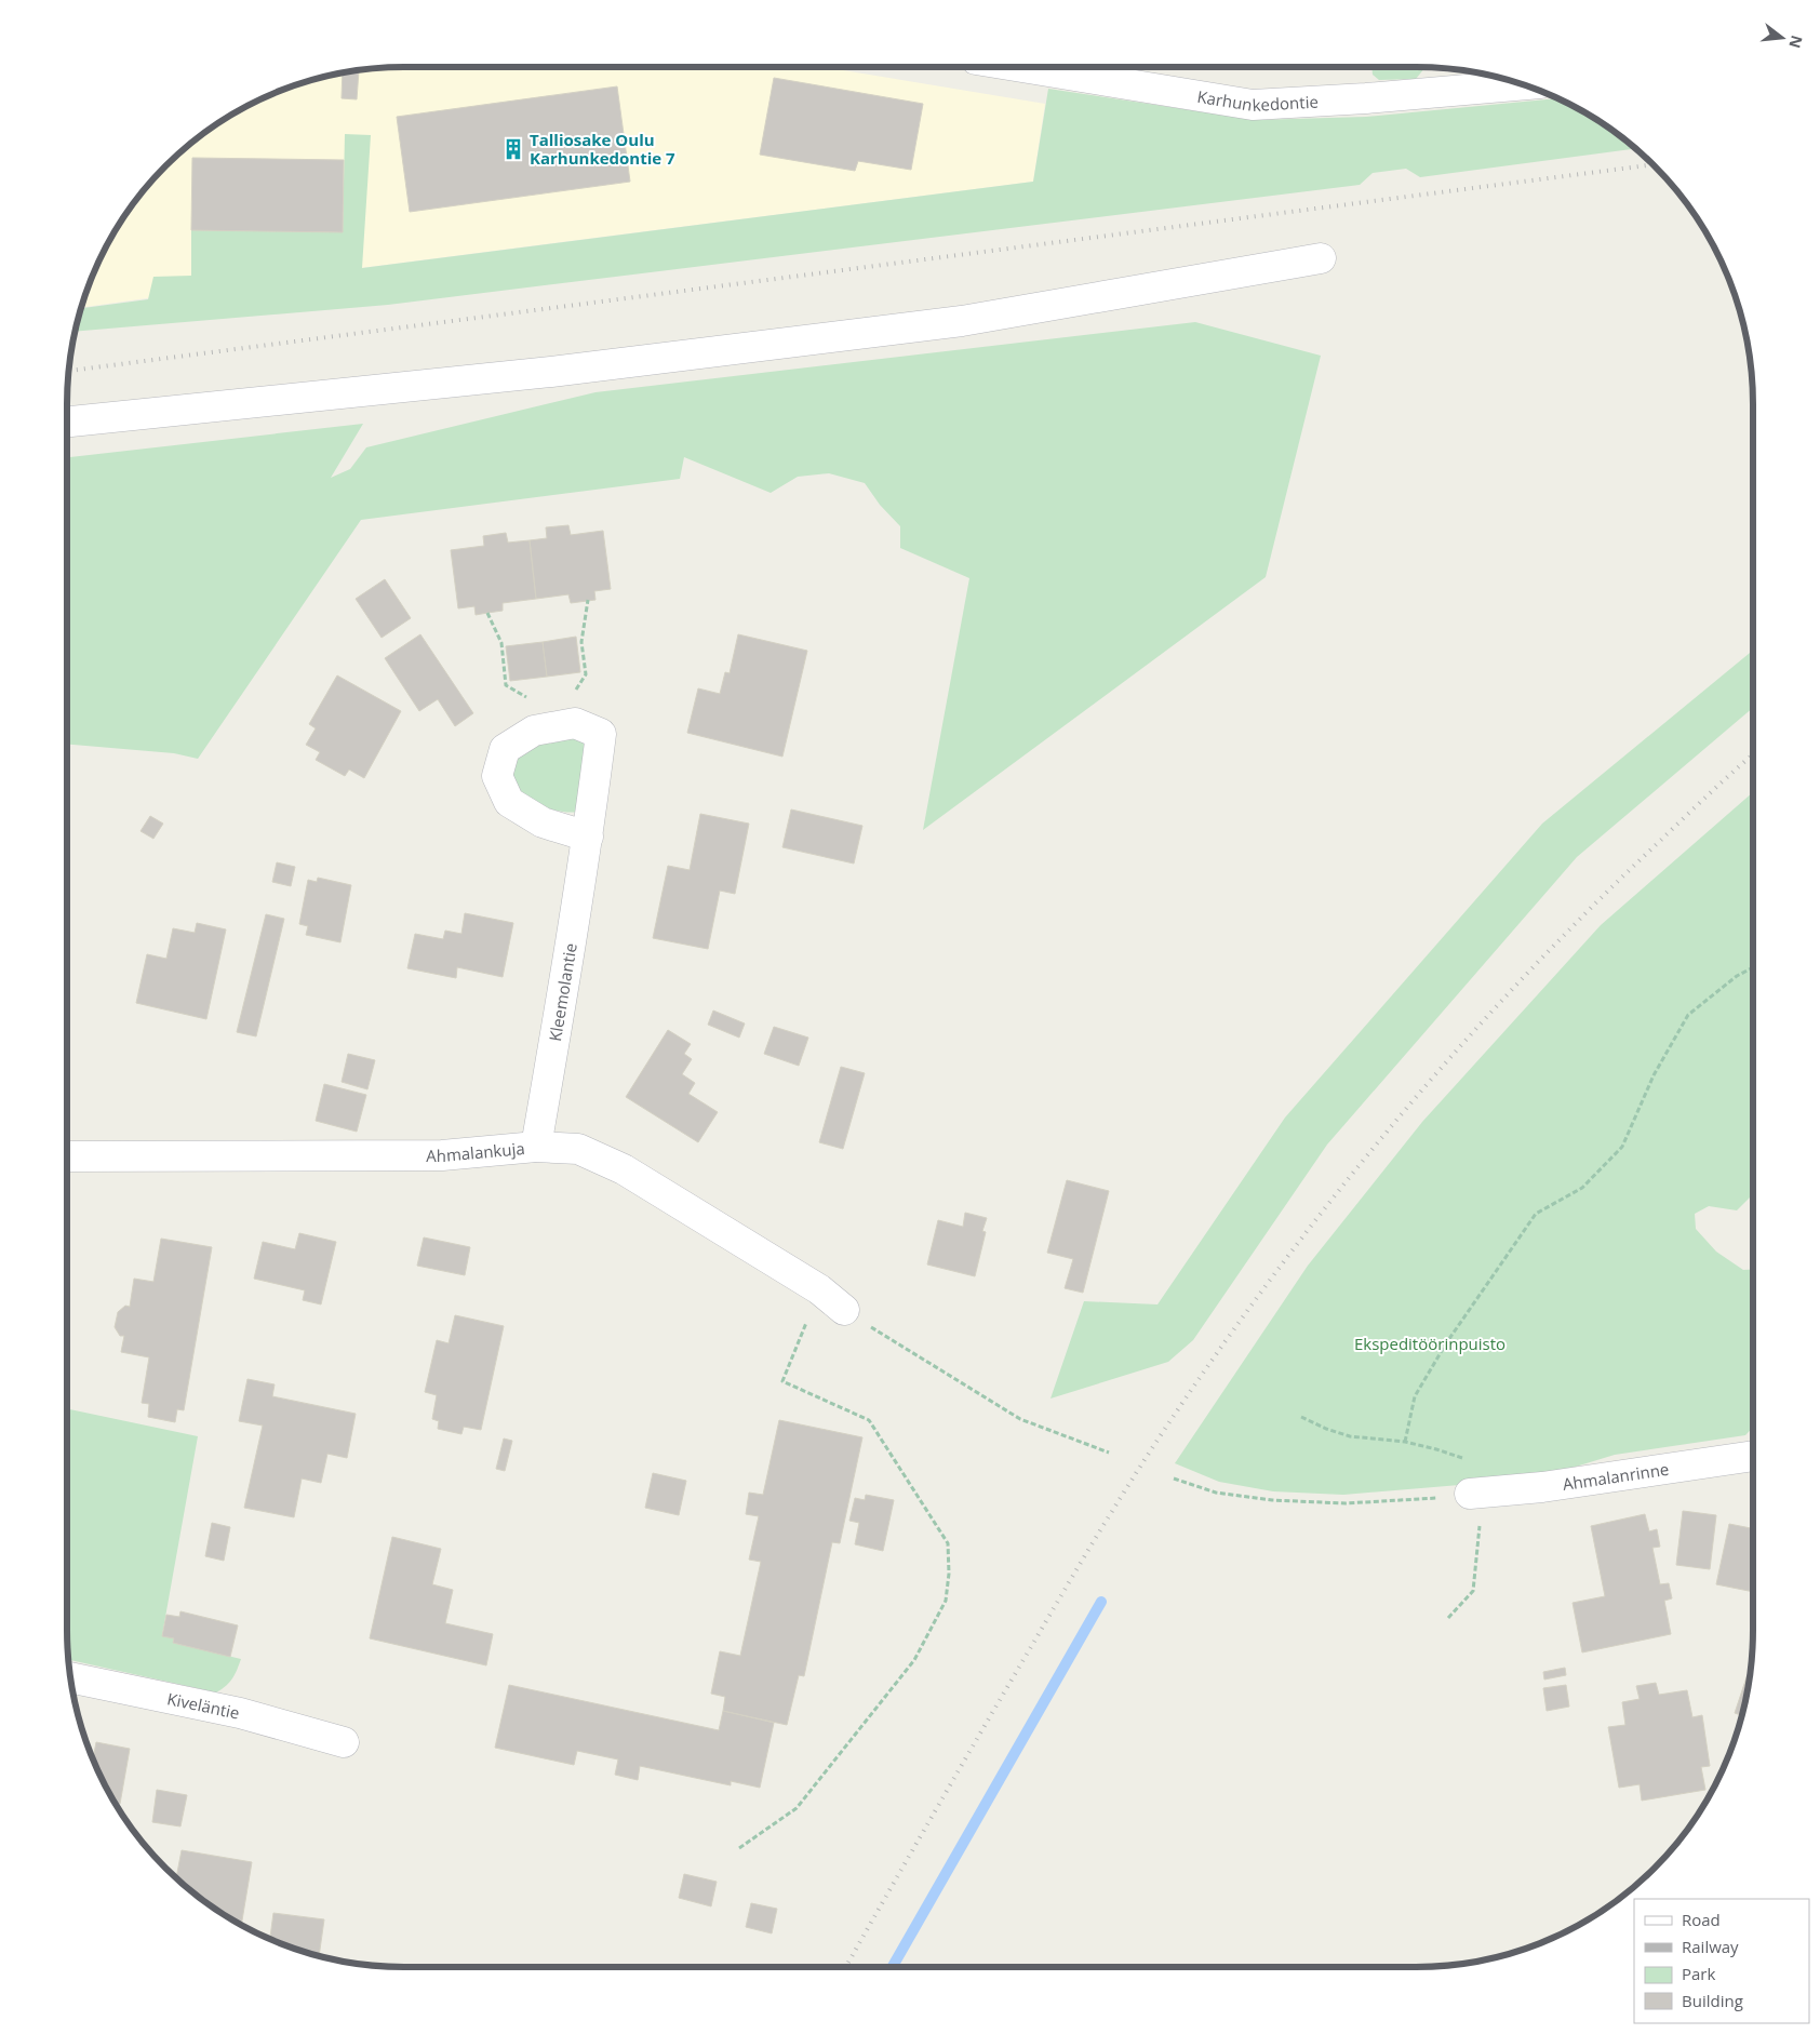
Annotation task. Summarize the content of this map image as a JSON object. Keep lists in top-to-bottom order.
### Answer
{
  "streets": {
    "street": [
      "Karhunkedontie",
      "Kleemolantie",
      "Ahmalankuja",
      "Ahmalanrinne",
      "Kiveläntie"
    ]
  },
  "crossings": [
    ["Kleemolantie", "Ahmalankuja"]
  ],
  "parks": ["Ekspeditöörinpuisto"],
  "places": {
    "building": ["Talliosake Oulu Karhunkedontie 7"]
  },
  "legend": [
    "Road",
    "Railway",
    "Park",
    "Building"
  ],
  "north": "right"
}
